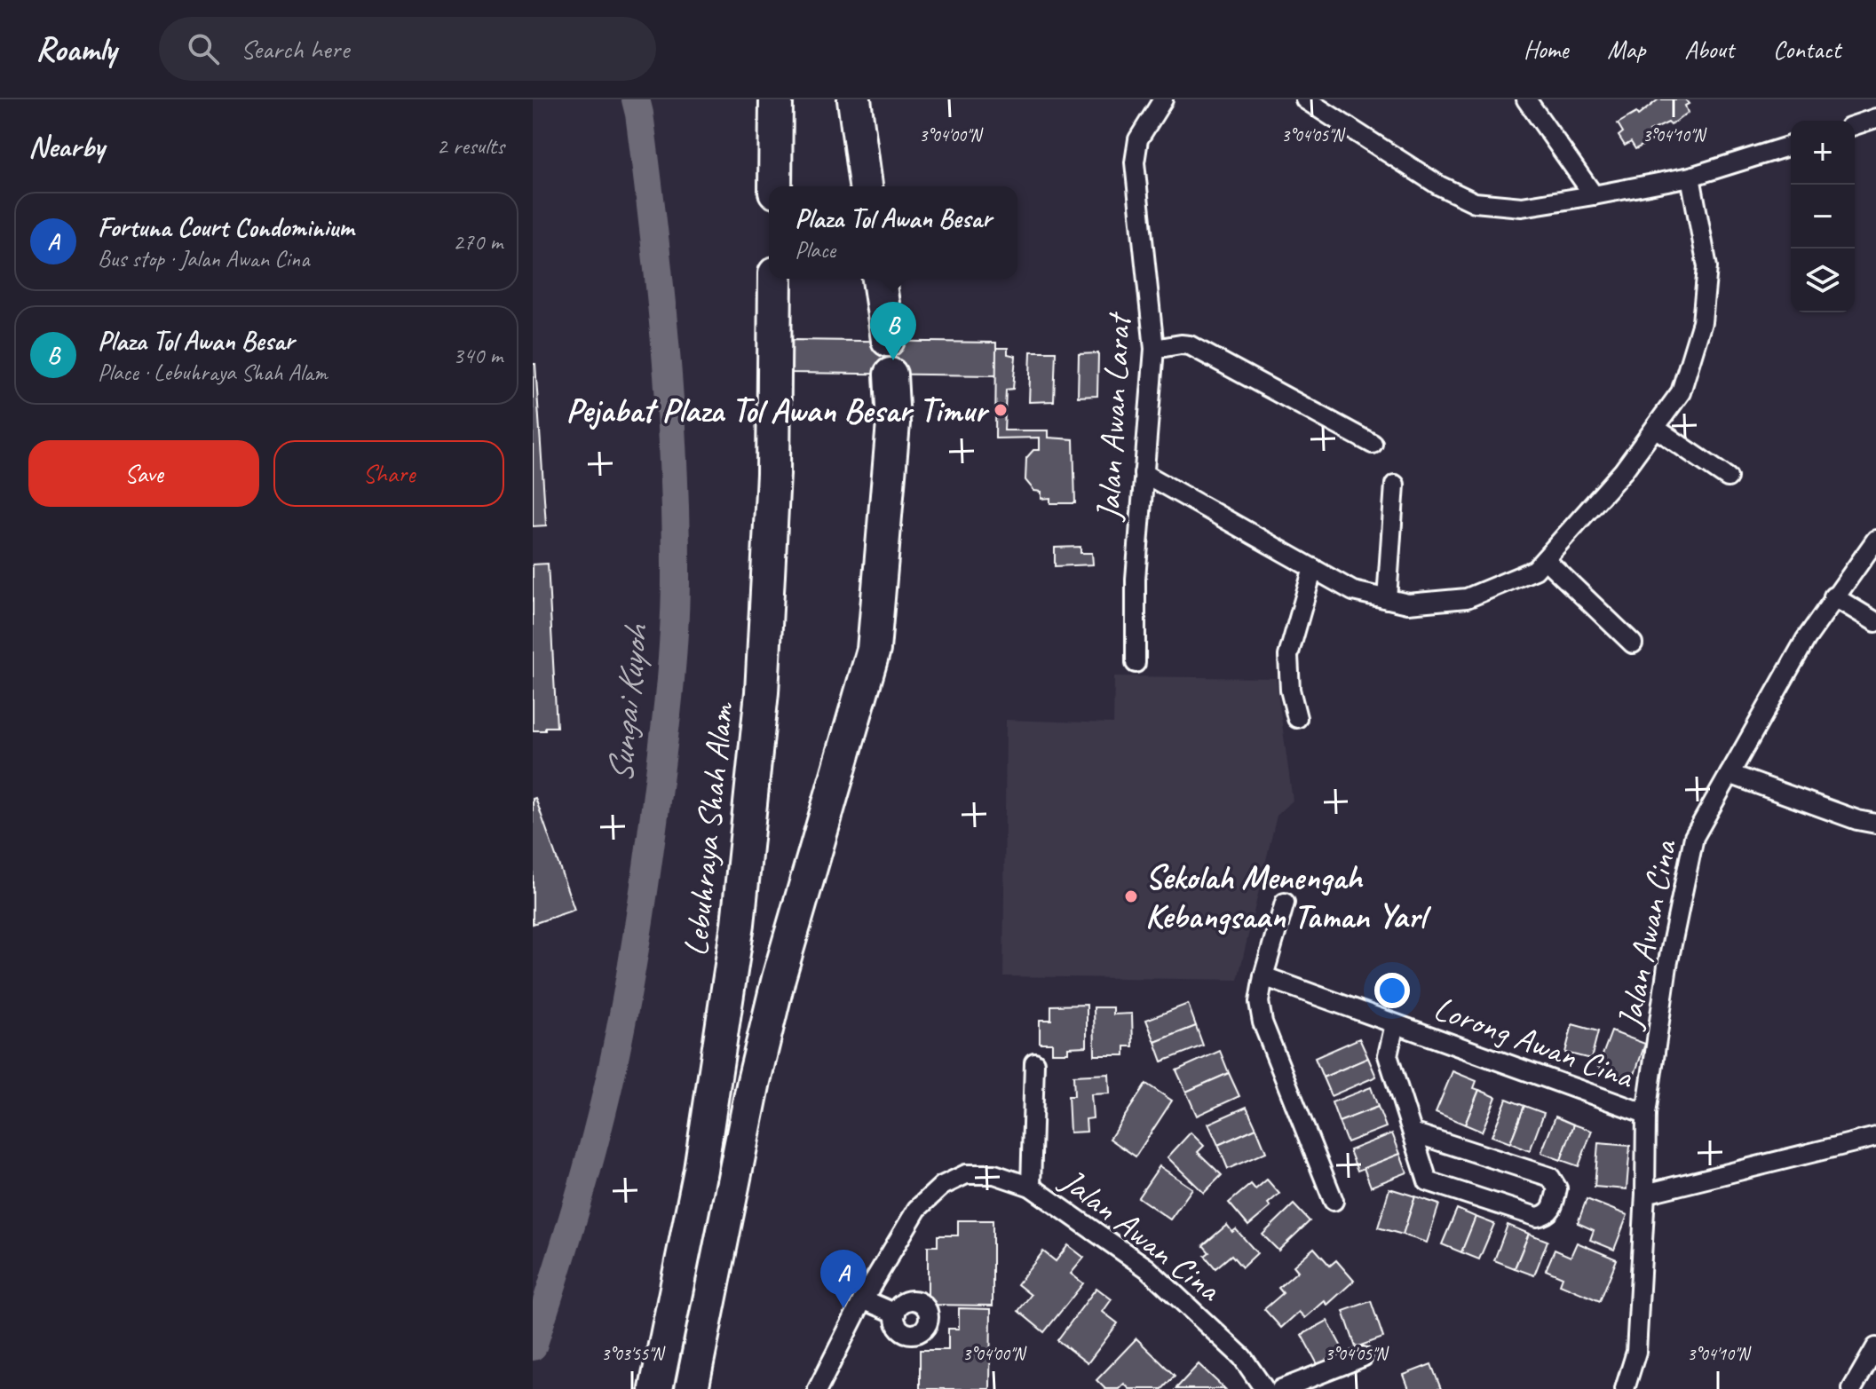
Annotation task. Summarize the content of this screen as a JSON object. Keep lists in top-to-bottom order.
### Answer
{
  "streets": {
    "highway": ["Lebuhraya Shah Alam"],
    "street": ["Jalan Awan Larat", "Jalan Awan Cina", "Lorong Awan Cina"]
  },
  "crossings": [
    ["Jalan Awan Cina", "Lorong Awan Cina"]
  ],
  "water": ["Sungai Kuyoh"],
  "places": ["Pejabat Plaza Tol Awan Besar Timur", "Sekolah Menengah Kebangsaan Taman Yarl"],
  "page": {
    "header": "Roamly",
    "search": "Search here",
    "nav": [
      "Home",
      "Map",
      "About",
      "Contact"
    ],
    "heading": ["Nearby", "2 results"],
    "map_buttons": ["+", "−"],
    "popup": ["Plaza Tol Awan Besar", "Place"],
    "list": [
      {
        "mark": "A",
        "name": "Fortuna Court Condominium",
        "note": "Bus stop · Jalan Awan Cina",
        "value": "270 m"
      },
      {
        "mark": "B",
        "name": "Plaza Tol Awan Besar",
        "note": "Place · Lebuhraya Shah Alam",
        "value": "340 m"
      }
    ],
    "pins": ["B", "A"],
    "buttons": ["Save", "Share"]
  },
  "coordinates": [
    "3°04'00\"N",
    "3°04'05\"N",
    "3°04'10\"N",
    "3°03'55\"N"
  ]
}
